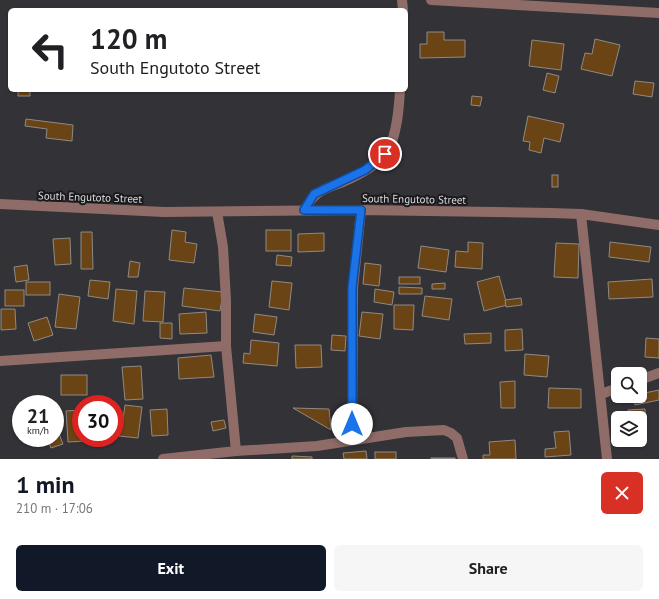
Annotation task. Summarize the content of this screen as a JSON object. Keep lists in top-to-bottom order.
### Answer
{
  "streets": {
    "street": ["South Engutoto Street"]
  },
  "page": {
    "turn": ["120 m", "South Engutoto Street"],
    "speed": "21 km/h",
    "limit": "30",
    "heading": ["1 min", "210 m · 17:06"],
    "buttons": ["Exit", "Share"]
  }
}
